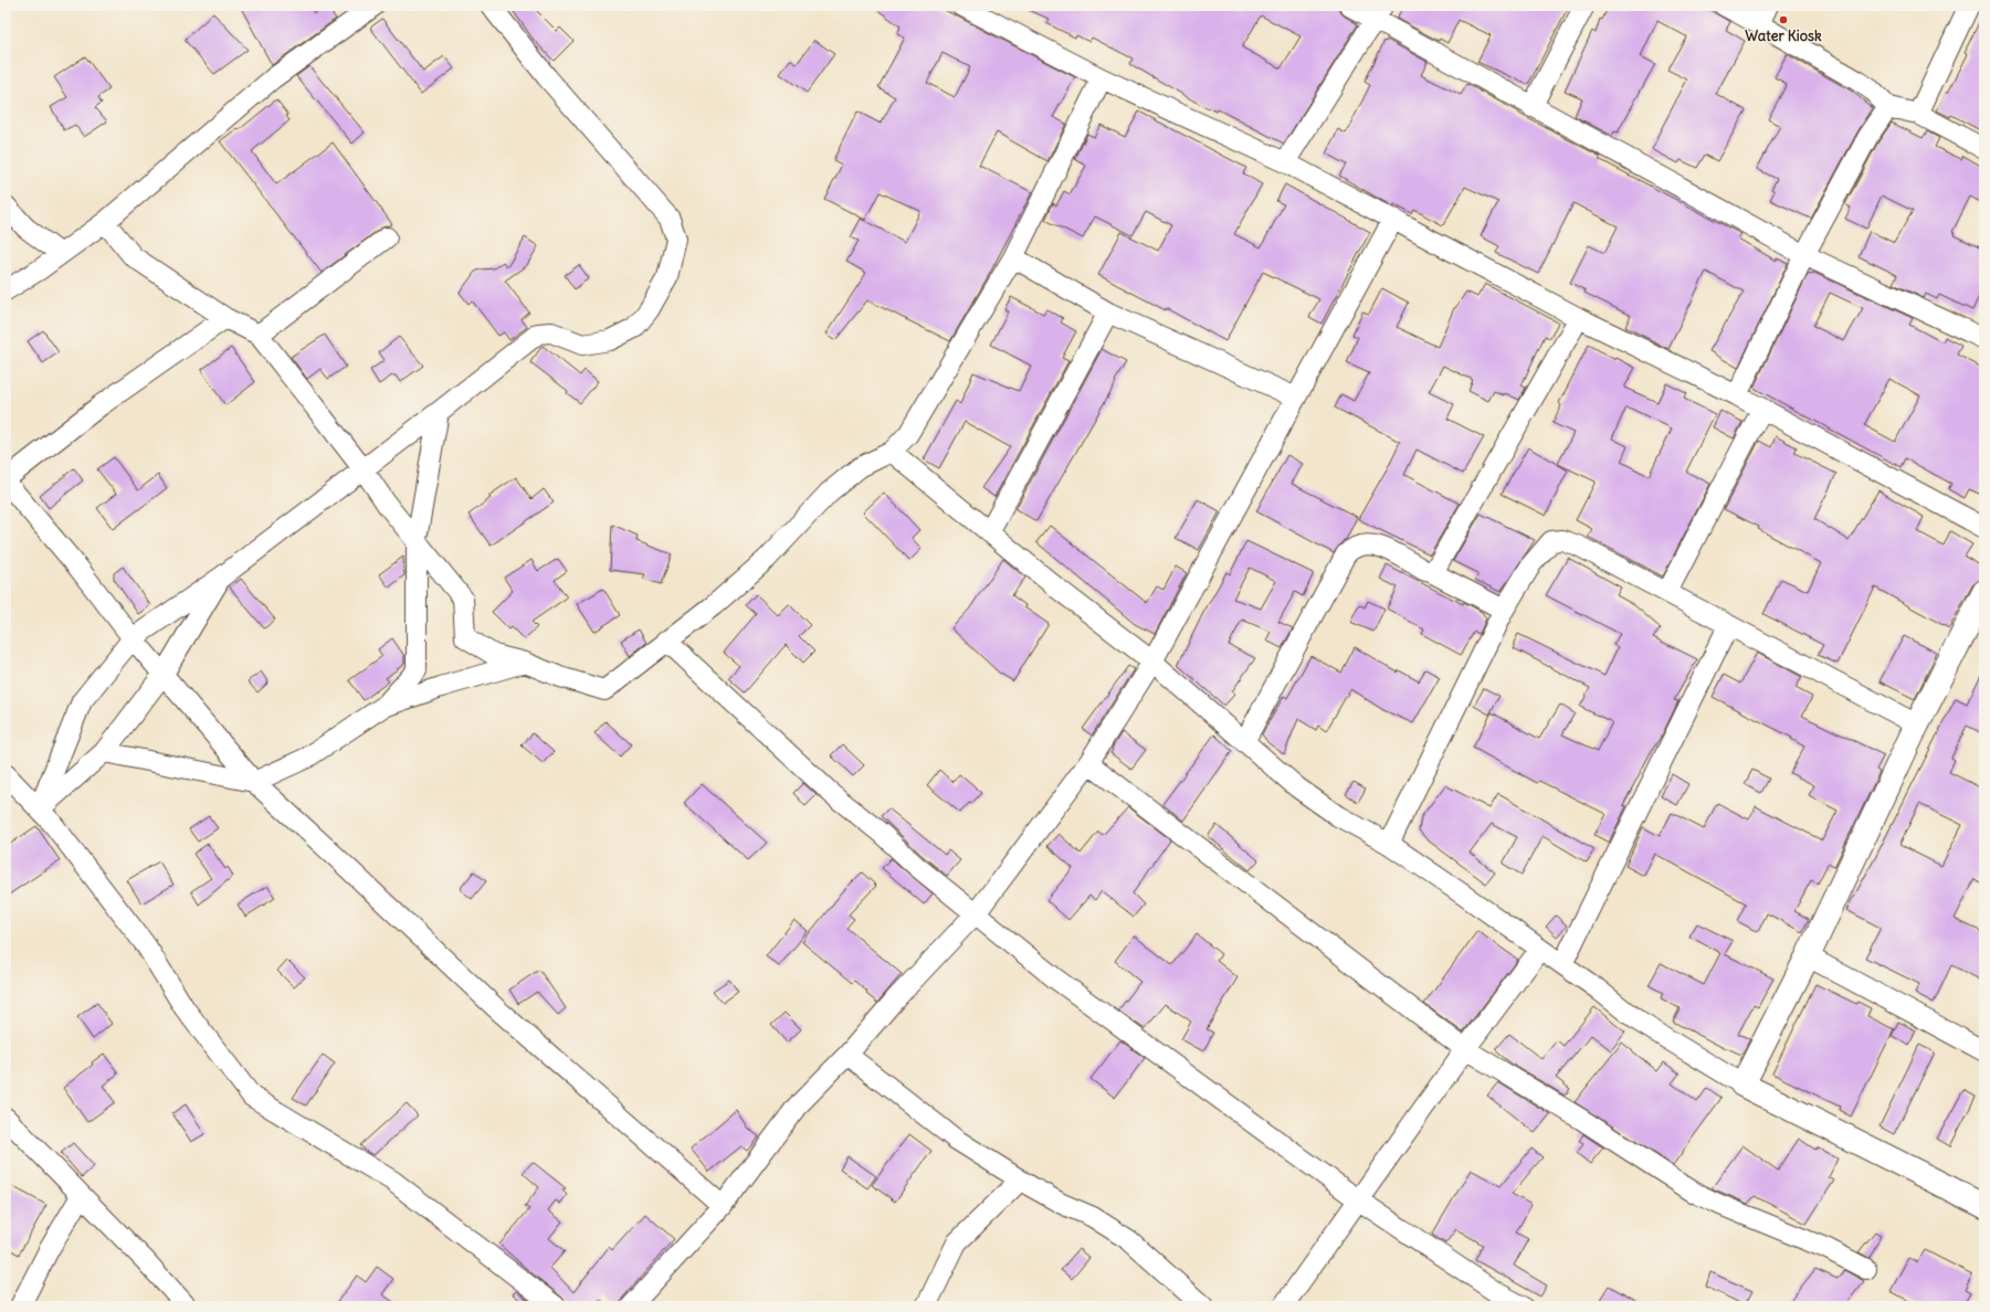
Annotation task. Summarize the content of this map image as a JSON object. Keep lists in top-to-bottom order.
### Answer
{
  "places": ["Water Kiosk"]
}
